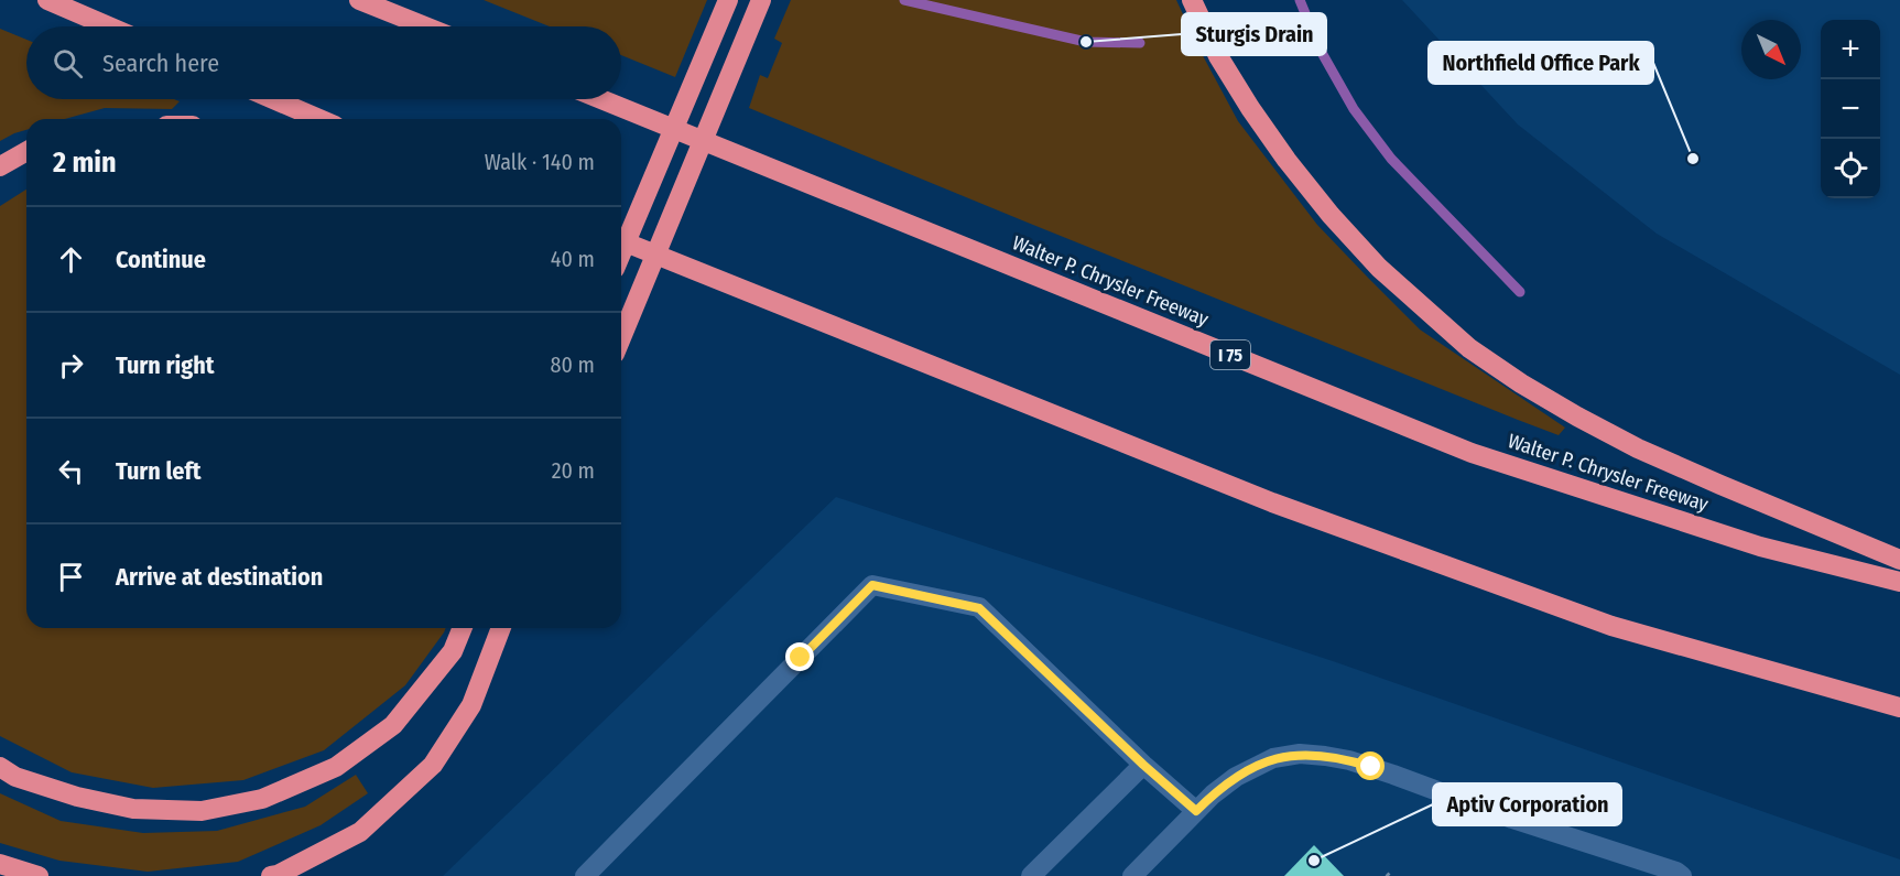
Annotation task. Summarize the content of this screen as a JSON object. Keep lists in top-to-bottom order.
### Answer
{
  "streets": {
    "highway": ["Walter P. Chrysler Freeway", "I 75"]
  },
  "places": ["Sturgis Drain", "Northfield Office Park", "Aptiv Corporation"],
  "north": "bottom right",
  "page": {
    "map_buttons": ["+", "−"],
    "search": "Search here",
    "heading": ["2 min", "Walk · 140 m"],
    "list": [
      ["Continue", "40 m"],
      ["Turn right", "80 m"],
      ["Turn left", "20 m"],
      "Arrive at destination"
    ]
  }
}
